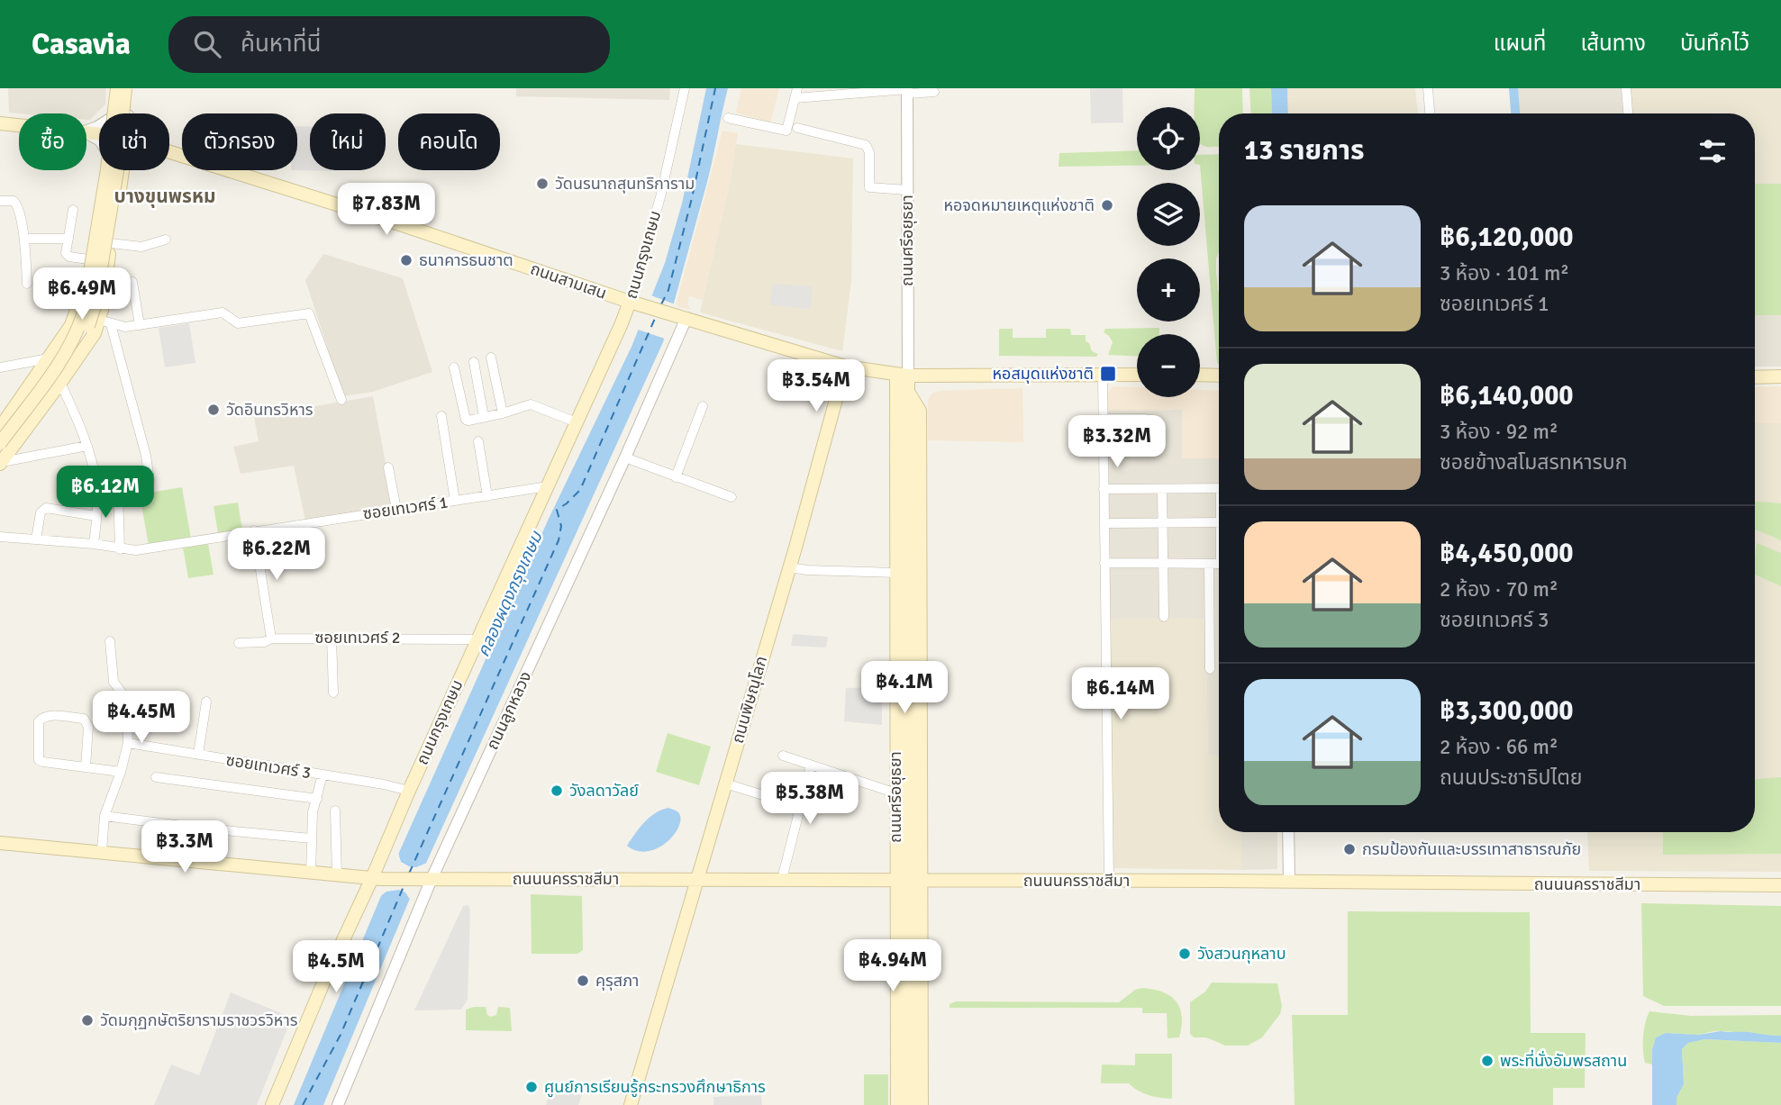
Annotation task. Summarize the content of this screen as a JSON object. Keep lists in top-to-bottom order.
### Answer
{
  "streets": {
    "main road": [
      "ถนนศรีอยุธยา",
      "ถนนกรุงเกษม",
      "ถนนสามเสน",
      "ถนนพิษณุโลก",
      "ถนนนครราชสีมา"
    ],
    "street": [
      "ซอยเทเวศร์ 1",
      "ซอยเทเวศร์ 2",
      "ถนนลูกหลวง",
      "ซอยเทเวศร์ 3"
    ]
  },
  "crossings": [
    ["ถนนศรีอยุธยา", "ถนนสามเสน"],
    ["ถนนศรีอยุธยา", "ถนนนครราชสีมา"],
    ["ถนนกรุงเกษม", "ถนนสามเสน"],
    ["ถนนกรุงเกษม", "ซอยเทเวศร์ 1"],
    ["ถนนกรุงเกษม", "ซอยเทเวศร์ 2"],
    ["ถนนกรุงเกษม", "ซอยเทเวศร์ 3"],
    ["ถนนกรุงเกษม", "ถนนนครราชสีมา"],
    ["ถนนสามเสน", "ถนนพิษณุโลก"],
    ["ถนนสามเสน", "ถนนลูกหลวง"],
    ["ถนนพิษณุโลก", "ถนนนครราชสีมา"],
    ["ถนนลูกหลวง", "ถนนนครราชสีมา"]
  ],
  "districts": ["บางขุนพรหม"],
  "water": ["คลองผดุงกรุงเกษม"],
  "places": {
    "other": [
      "วัดนรนาถสุนทริการาม",
      "หอจดหมายเหตุแห่งชาติ",
      "ธนาคารธนชาต",
      "วัดอินทรวิหาร",
      "วังลดาวัลย์",
      "กรมป้องกันและบรรเทาสาธารณภัย",
      "วังสวนกุหลาบ",
      "คุรุสภา",
      "วัดมกุฏกษัตริยารามราชวรวิหาร",
      "พระที่นั่งอัมพรสถาน",
      "ศูนย์การเรียนรู้กระทรวงศึกษาธิการ"
    ],
    "transit": ["หอสมุดแห่งชาติ"]
  },
  "page": {
    "header": "Casavia",
    "search": "ค้นหาที่นี่",
    "nav": ["แผนที่", "เส้นทาง", "บันทึกไว้"],
    "map_buttons": ["+", "−"],
    "chip": [
      "ซื้อ",
      "เช่า",
      "ตัวกรอง",
      "ใหม่",
      "คอนโด"
    ],
    "heading": "13 รายการ",
    "price": [
      "฿7.83M",
      "฿6.49M",
      "฿3.54M",
      "฿3.32M",
      "฿6.12M",
      "฿6.22M",
      "฿4.1M",
      "฿6.14M",
      "฿4.45M",
      "฿5.38M",
      "฿3.3M",
      "฿4.94M",
      "฿4.5M"
    ],
    "list": [
      {
        "name": "฿6,120,000",
        "note": "3 ห้อง · 101 m² · ซอยเทเวศร์ 1"
      },
      {
        "name": "฿6,140,000",
        "note": "3 ห้อง · 92 m² · ซอยข้างสโมสรทหารบก"
      },
      {
        "name": "฿4,450,000",
        "note": "2 ห้อง · 70 m² · ซอยเทเวศร์ 3"
      },
      {
        "name": "฿3,300,000",
        "note": "2 ห้อง · 66 m² · ถนนประชาธิปไตย"
      }
    ]
  }
}
